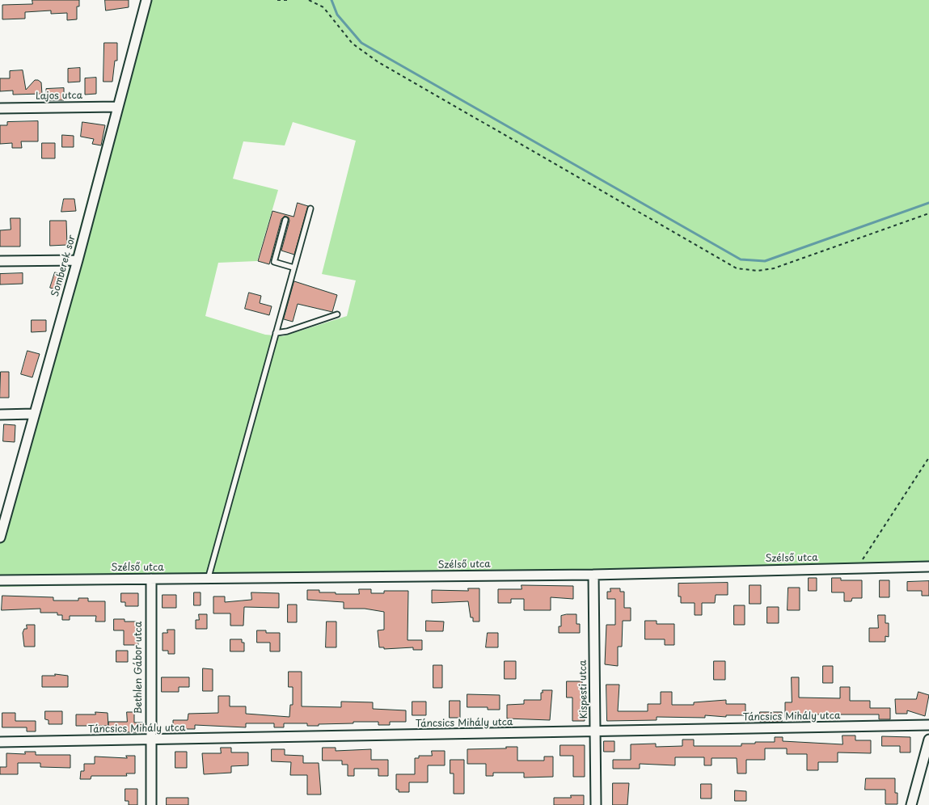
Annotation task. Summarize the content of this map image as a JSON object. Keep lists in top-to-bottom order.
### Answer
{
  "streets": {
    "street": [
      "Lajos utca",
      "Somberek sor",
      "Szélső utca",
      "Bethlen Gábor utca",
      "Kispesti utca",
      "Táncsics Mihály utca"
    ]
  },
  "crossings": [
    ["Lajos utca", "Somberek sor"],
    ["Szélső utca", "Bethlen Gábor utca"],
    ["Szélső utca", "Kispesti utca"],
    ["Bethlen Gábor utca", "Táncsics Mihály utca"],
    ["Kispesti utca", "Táncsics Mihály utca"]
  ]
}
